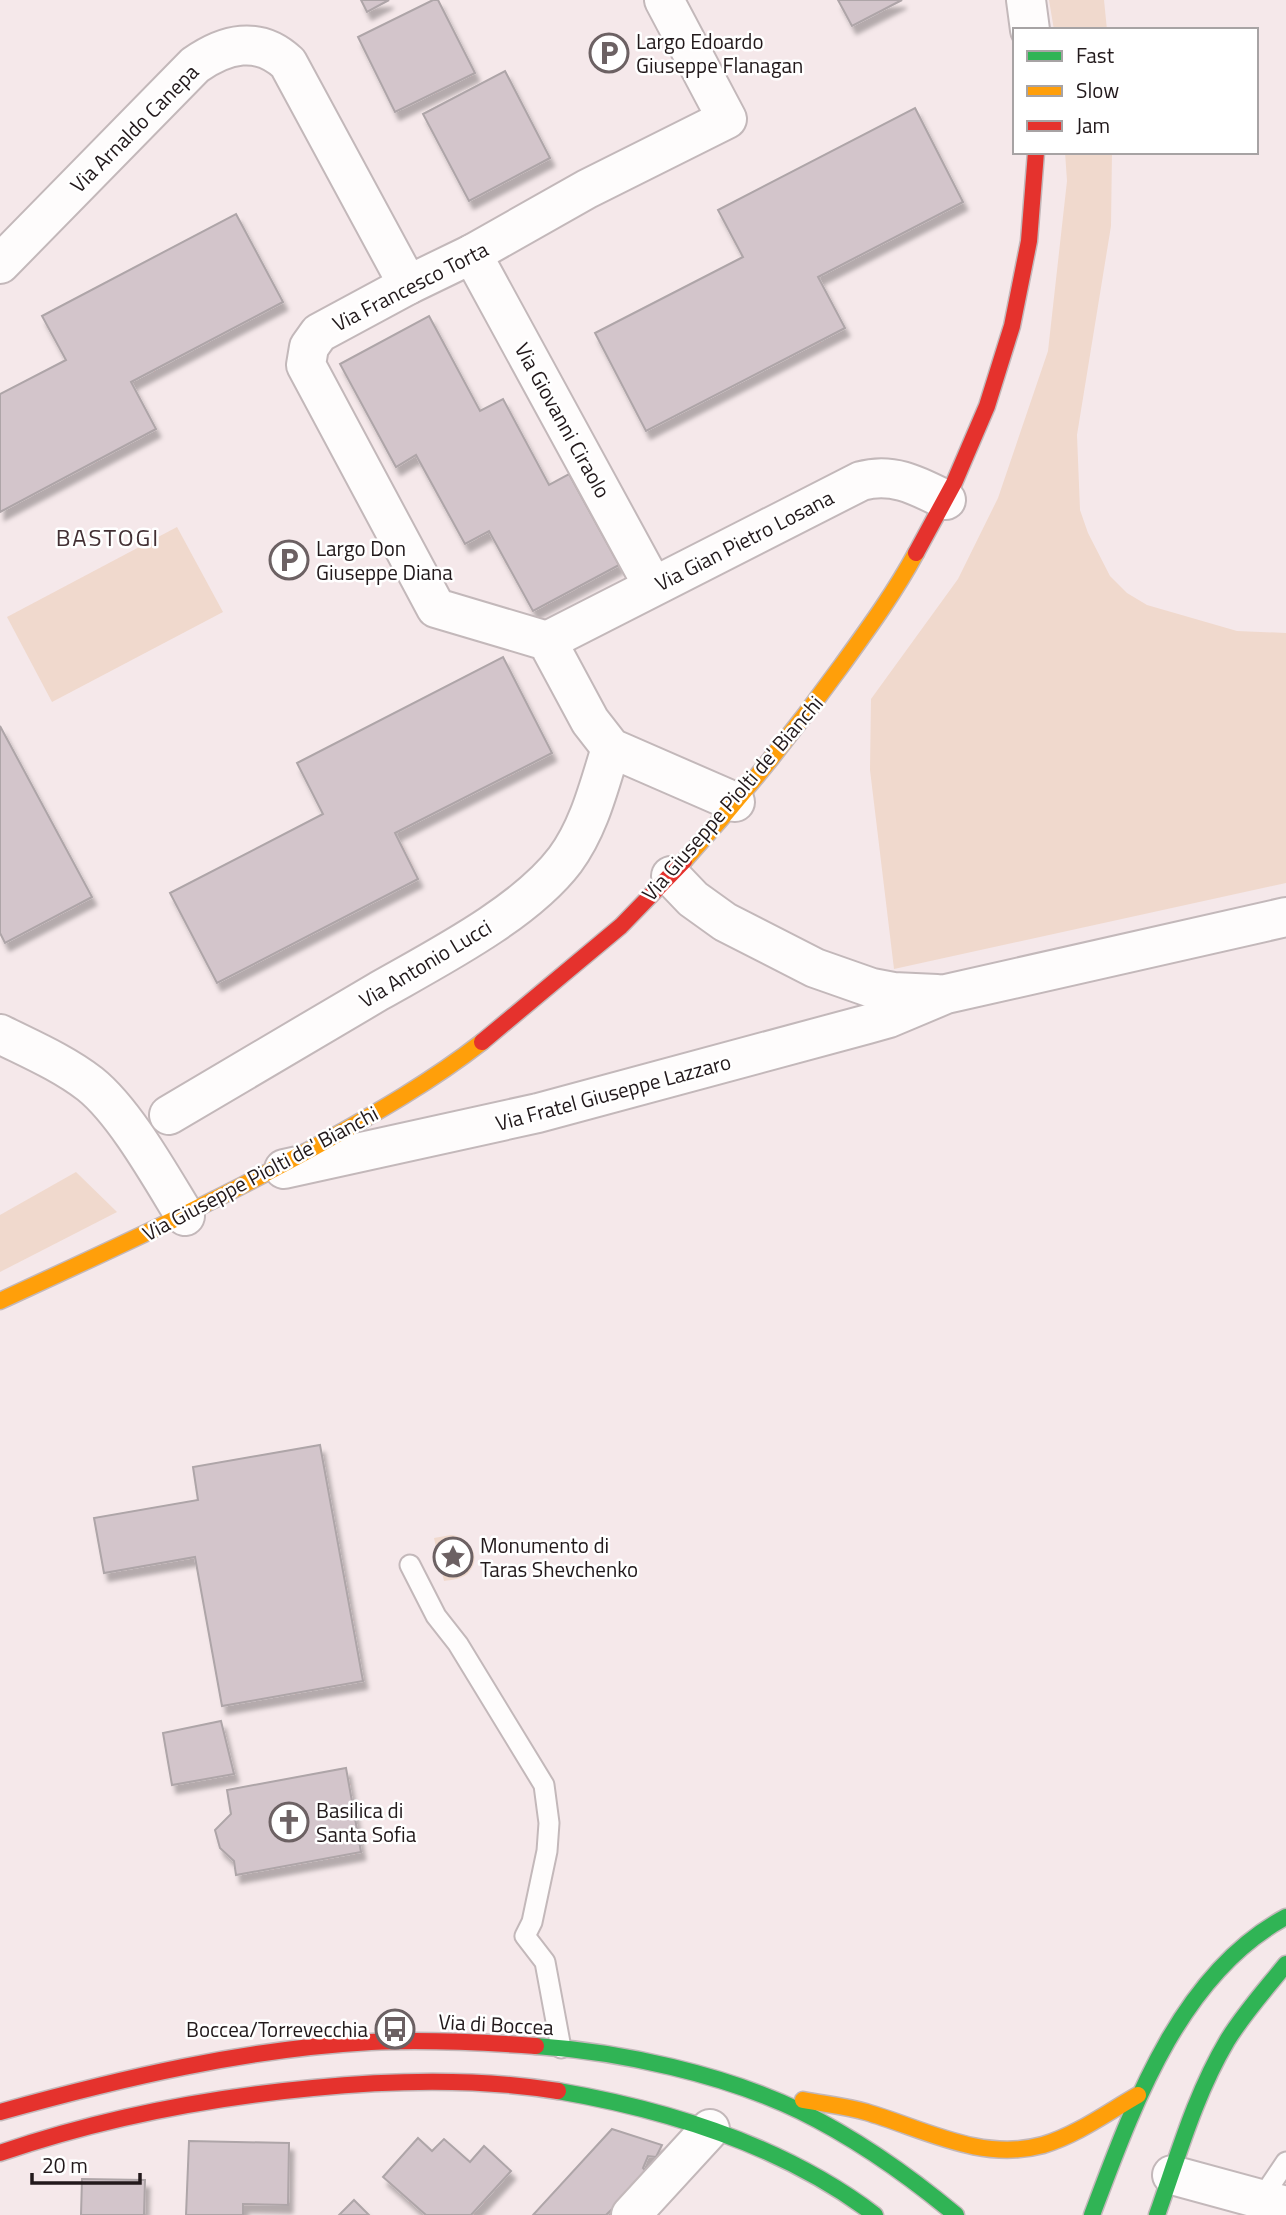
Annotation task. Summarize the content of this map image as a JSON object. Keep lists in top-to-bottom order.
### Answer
{
  "streets": {
    "main road": ["Via Giuseppe Piolti de' Bianchi", "Via di Boccea"],
    "street": [
      "Via Arnaldo Canepa",
      "Via Francesco Torta",
      "Via Giovanni Ciraolo",
      "Via Gian Pietro Losana",
      "Via Antonio Lucci",
      "Via Fratel Giuseppe Lazzaro"
    ]
  },
  "crossings": [
    ["Via Arnaldo Canepa", "Via Francesco Torta"],
    ["Via Francesco Torta", "Via Giovanni Ciraolo"],
    ["Via Francesco Torta", "Via Gian Pietro Losana"],
    ["Via Giovanni Ciraolo", "Via Gian Pietro Losana"],
    ["Via Gian Pietro Losana", "Via Giuseppe Piolti de' Bianchi"],
    ["Via Giuseppe Piolti de' Bianchi", "Via Fratel Giuseppe Lazzaro"]
  ],
  "districts": ["BASTOGI"],
  "places": {
    "parking": ["Largo Edoardo Giuseppe Flanagan", "Largo Don Giuseppe Diana"],
    "place": ["Monumento di Taras Shevchenko"],
    "church": ["Basilica di Santa Sofia"],
    "bus stop": ["Boccea/Torrevecchia"]
  },
  "legend": ["Fast", "Slow", "Jam"],
  "scale_bar": "20 m"
}
